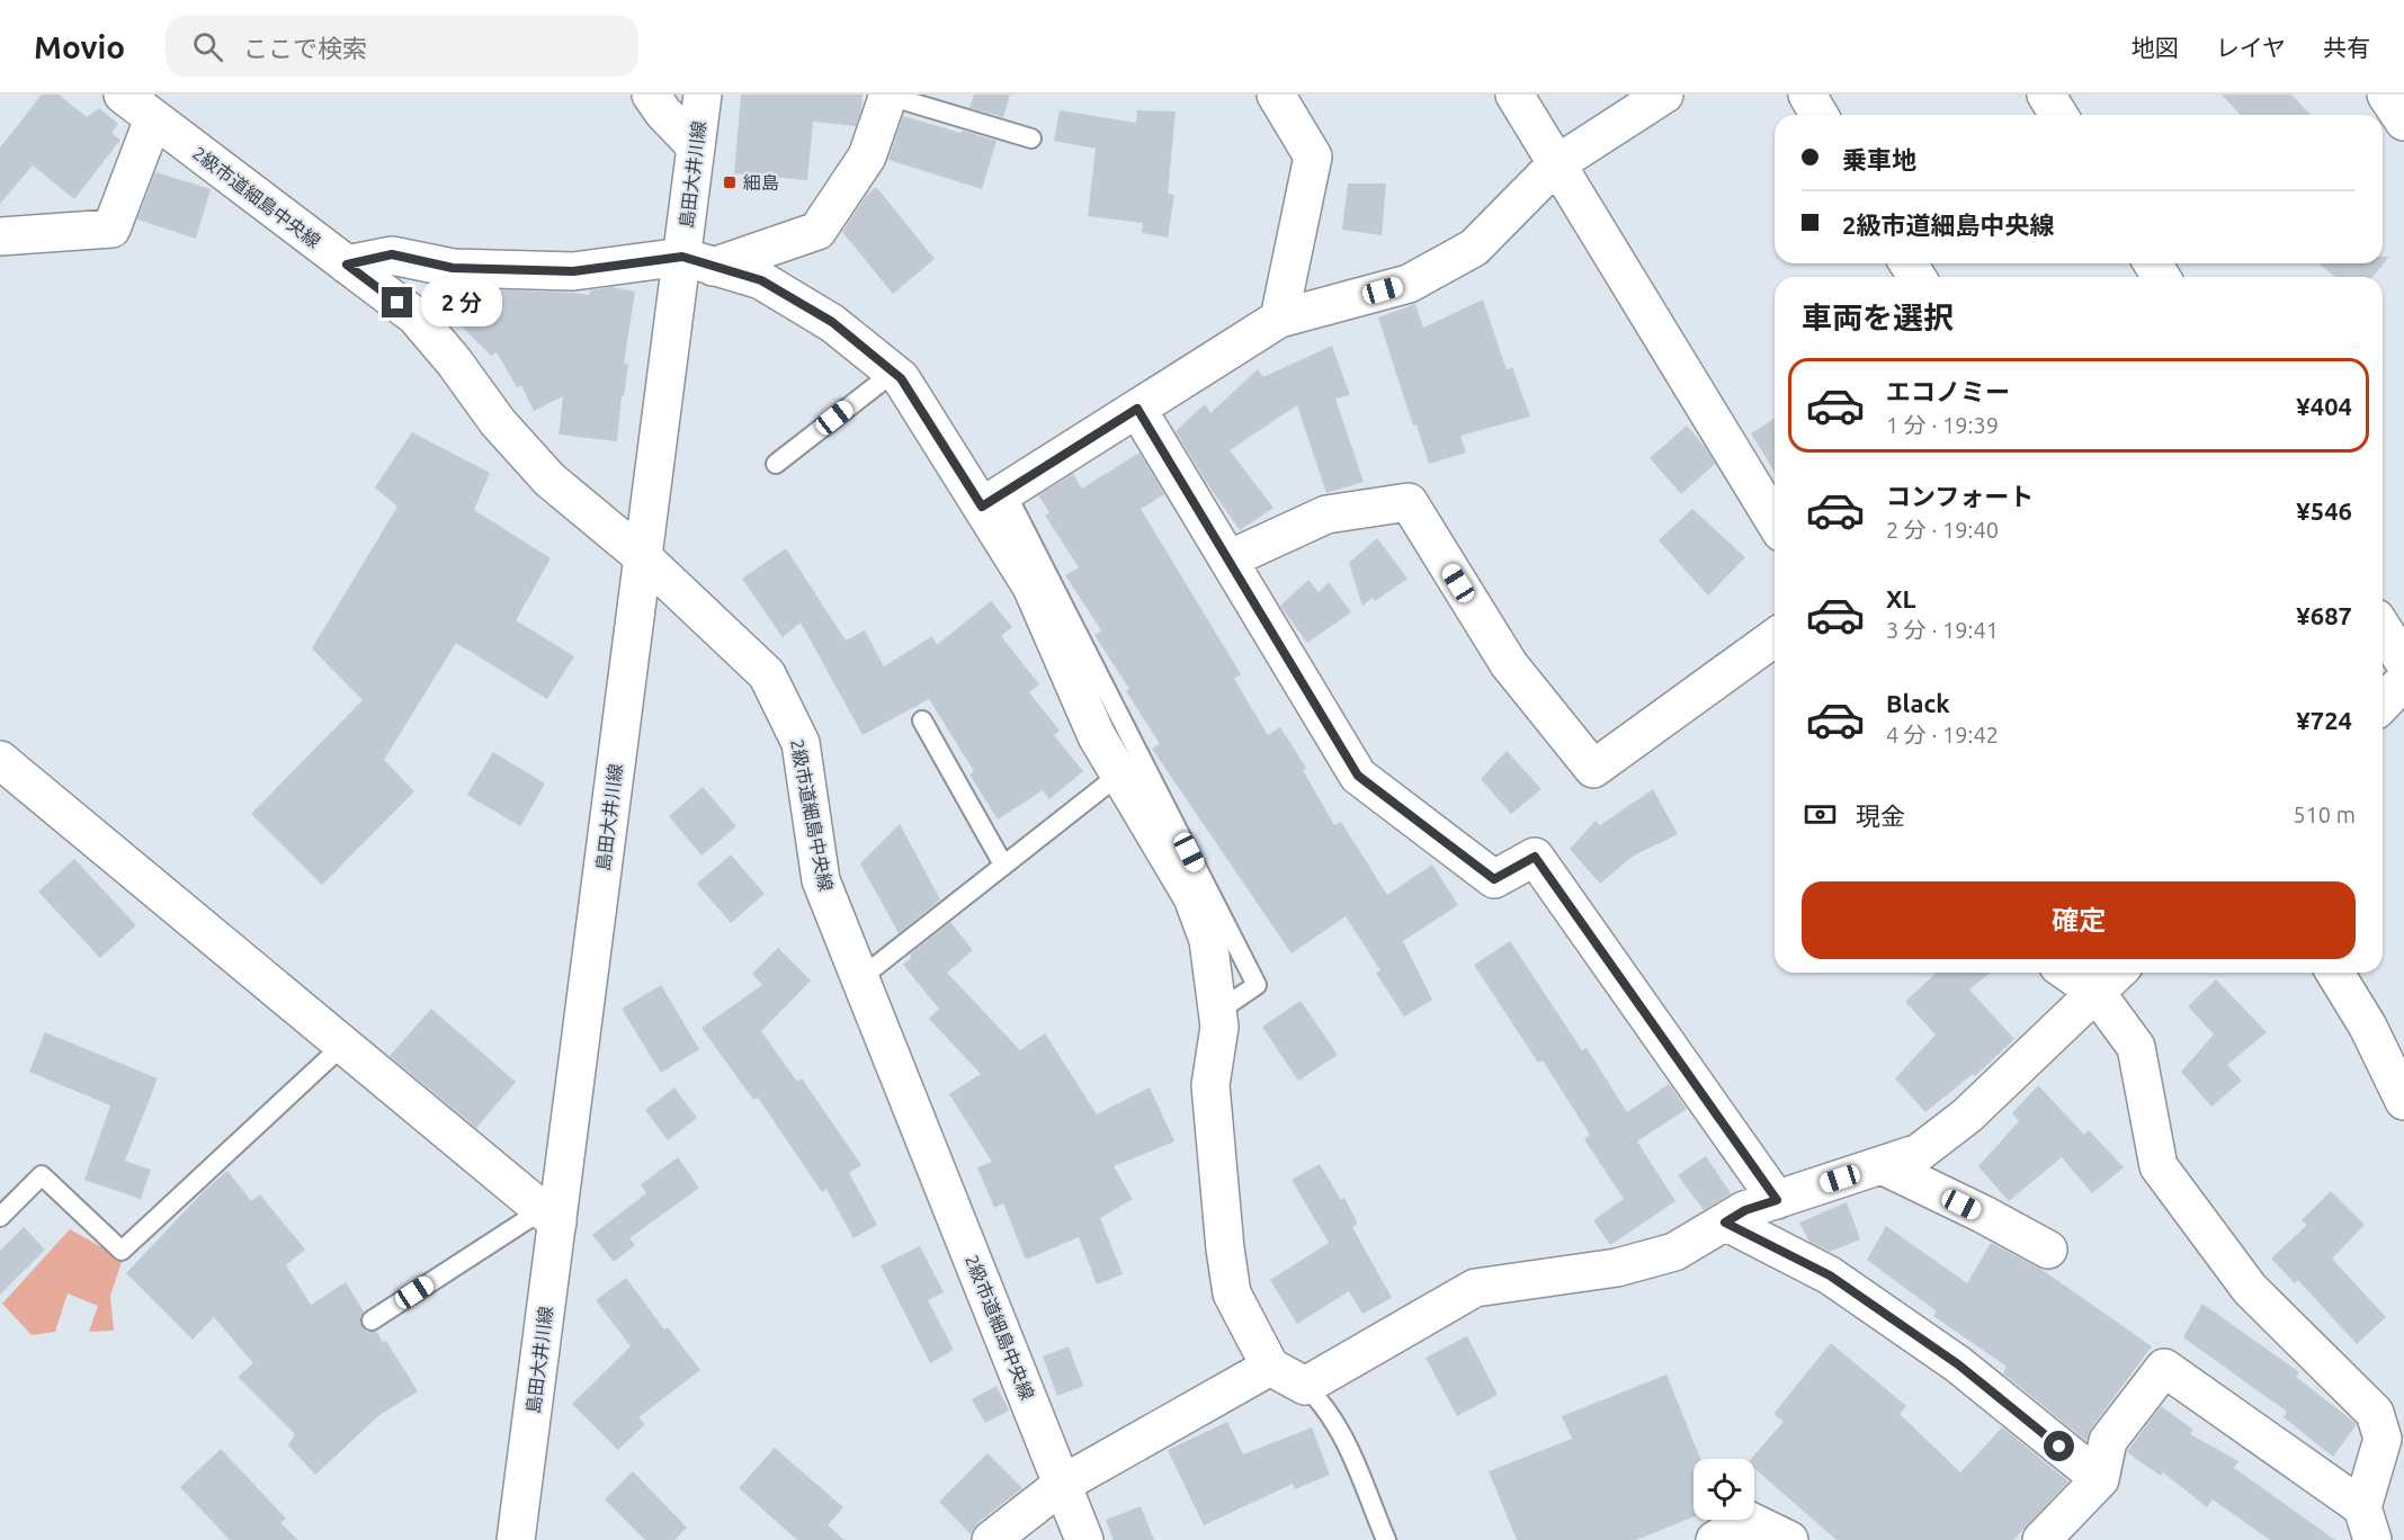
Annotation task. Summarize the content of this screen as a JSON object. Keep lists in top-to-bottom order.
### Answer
{
  "streets": {
    "street": ["島田大井川線", "2級市道細島中央線"]
  },
  "crossings": [
    ["島田大井川線", "2級市道細島中央線"]
  ],
  "places": {
    "transit": ["細島"]
  },
  "page": {
    "header": "Movio",
    "search": "ここで検索",
    "nav": ["地図", "レイヤ", "共有"],
    "banner": ["乗車地", "2級市道細島中央線"],
    "heading": "車両を選択",
    "bubble": "2 分",
    "list": [
      {
        "name": "エコノミー",
        "note": "1 分 · 19:39",
        "value": "¥404"
      },
      {
        "name": "コンフォート",
        "note": "2 分 · 19:40",
        "value": "¥546"
      },
      {
        "name": "XL",
        "note": "3 分 · 19:41",
        "value": "¥687"
      },
      {
        "name": "Black",
        "note": "4 分 · 19:42",
        "value": "¥724"
      }
    ],
    "pay": ["現金", "510 m"],
    "buttons": "確定"
  }
}
